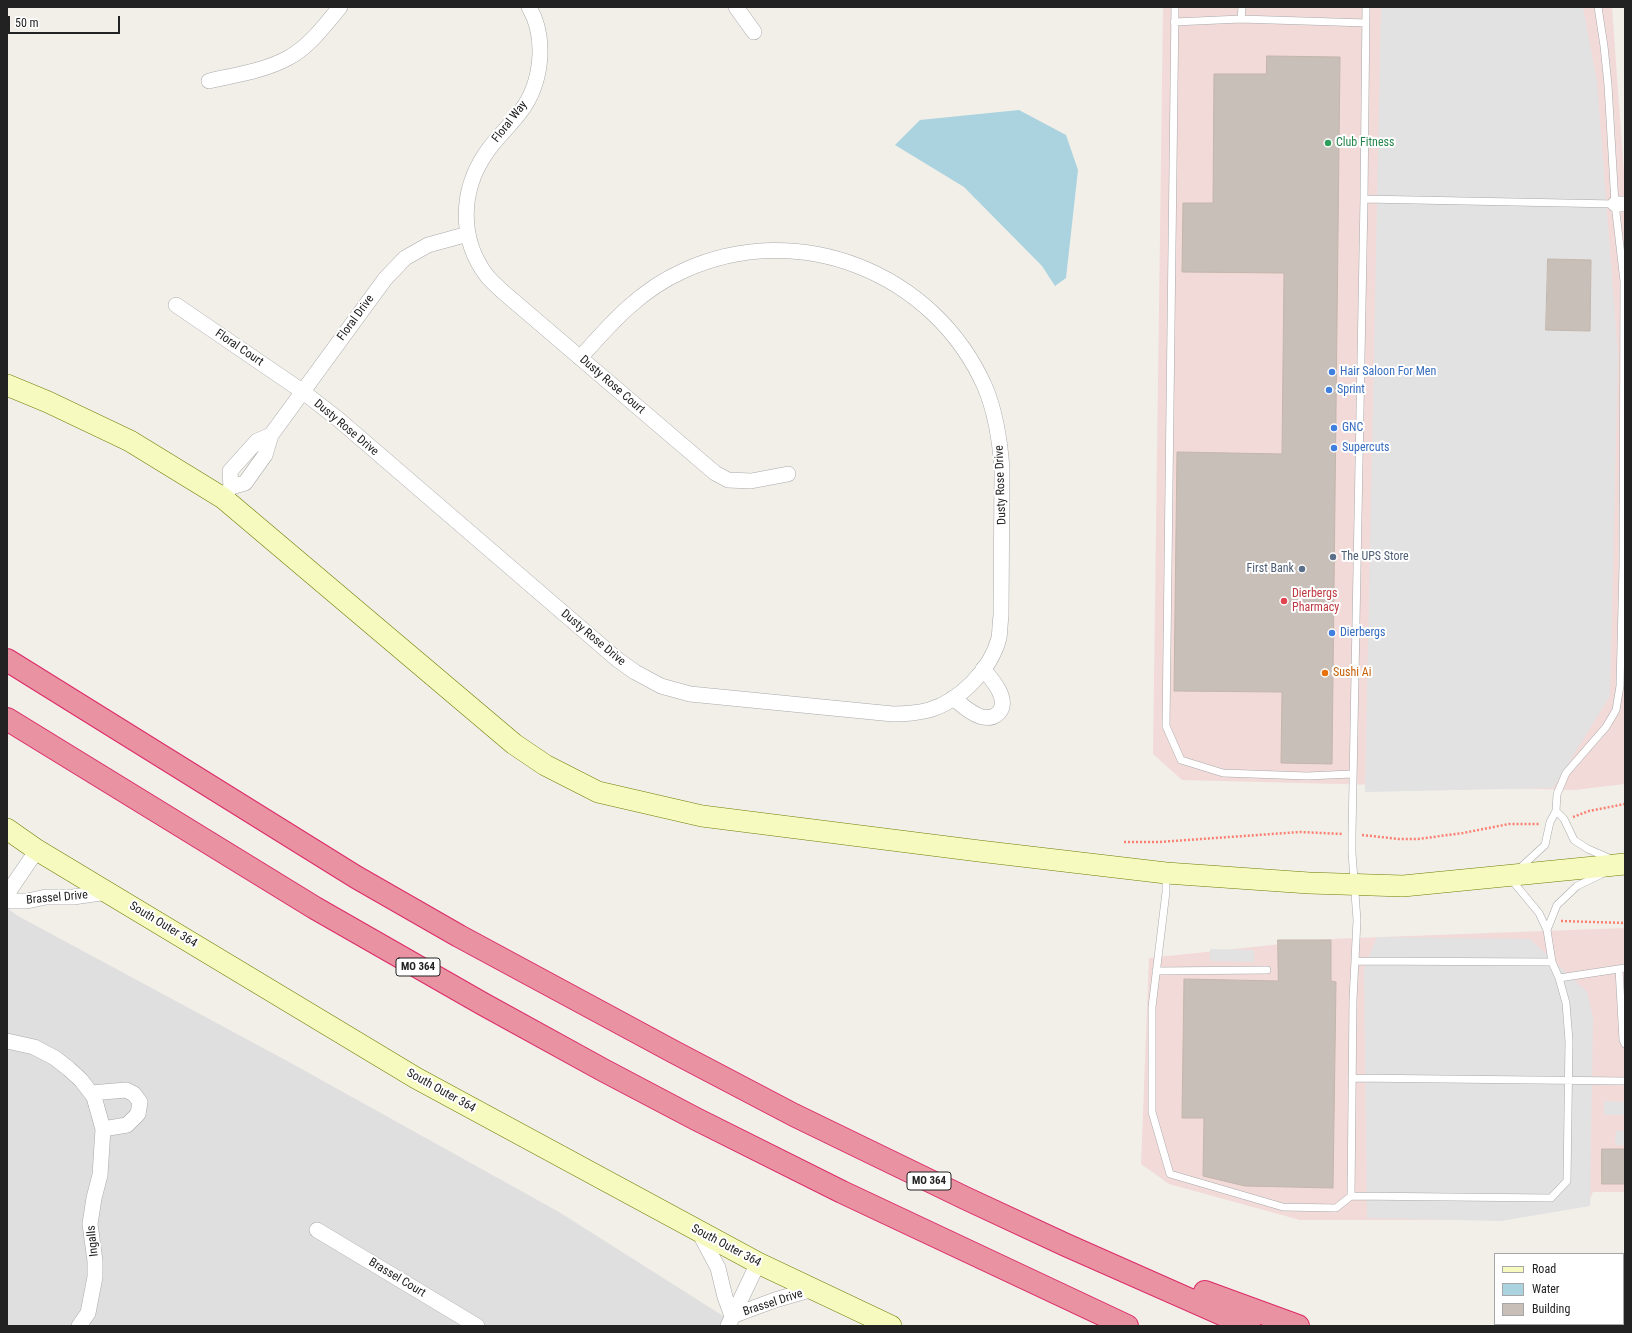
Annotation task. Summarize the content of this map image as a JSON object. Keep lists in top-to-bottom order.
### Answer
{
  "streets": {
    "highway": ["MO 364"],
    "main road": ["South Outer 364"],
    "street": [
      "Floral Way",
      "Floral Drive",
      "Floral Court",
      "Dusty Rose Court",
      "Dusty Rose Drive",
      "Brassel Drive",
      "Ingalls",
      "Brassel Court"
    ]
  },
  "crossings": [
    ["Floral Way", "Floral Drive"],
    ["Floral Way", "Dusty Rose Court"],
    ["Floral Drive", "Floral Court"],
    ["Floral Drive", "Dusty Rose Court"],
    ["Floral Drive", "Dusty Rose Drive"],
    ["Floral Court", "Dusty Rose Drive"],
    ["Dusty Rose Court", "Dusty Rose Drive"],
    ["Brassel Drive", "South Outer 364"]
  ],
  "places": [
    "Club Fitness",
    "Hair Saloon For Men",
    "Sprint",
    "GNC",
    "Supercuts",
    "The UPS Store",
    "First Bank",
    "Dierbergs Pharmacy",
    "Dierbergs",
    "Sushi Ai"
  ],
  "legend": ["Road", "Water", "Building"],
  "scale_bar": "50 m"
}
